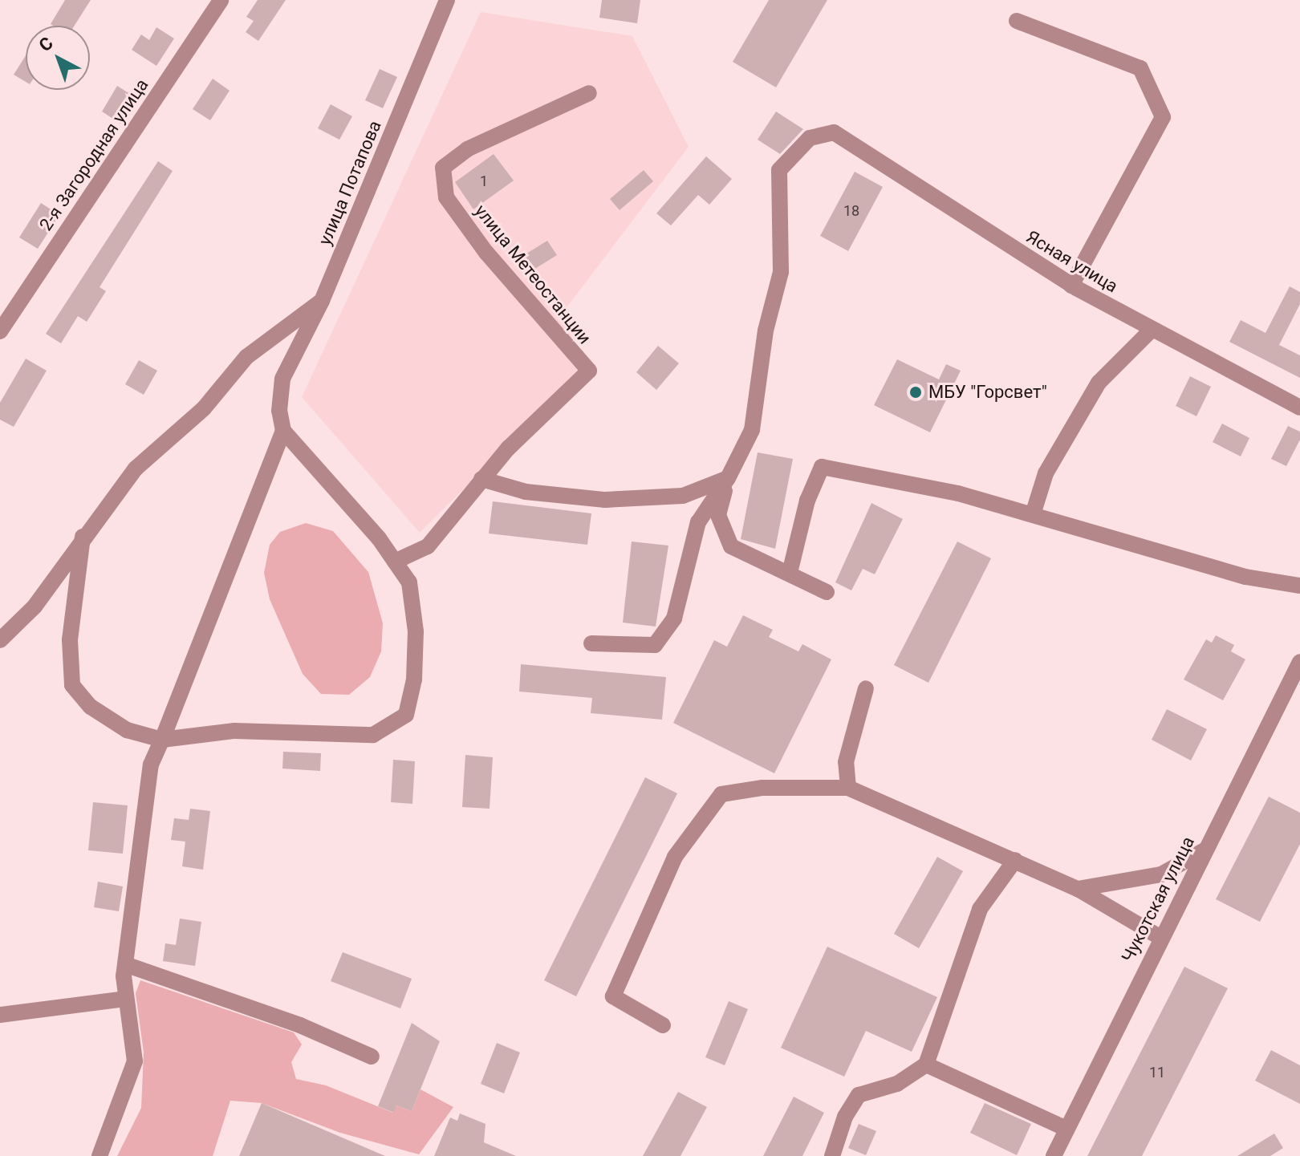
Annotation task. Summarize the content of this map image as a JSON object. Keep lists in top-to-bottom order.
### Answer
{
  "streets": {
    "street": [
      "2-я Загородная улица",
      "улица Потапова",
      "Ясная улица",
      "улица Метеостанции",
      "Чукотская улица"
    ]
  },
  "places": ["МБУ \"Горсвет\""],
  "house_numbers": ["1", "18", "11"],
  "north": "top left"
}
